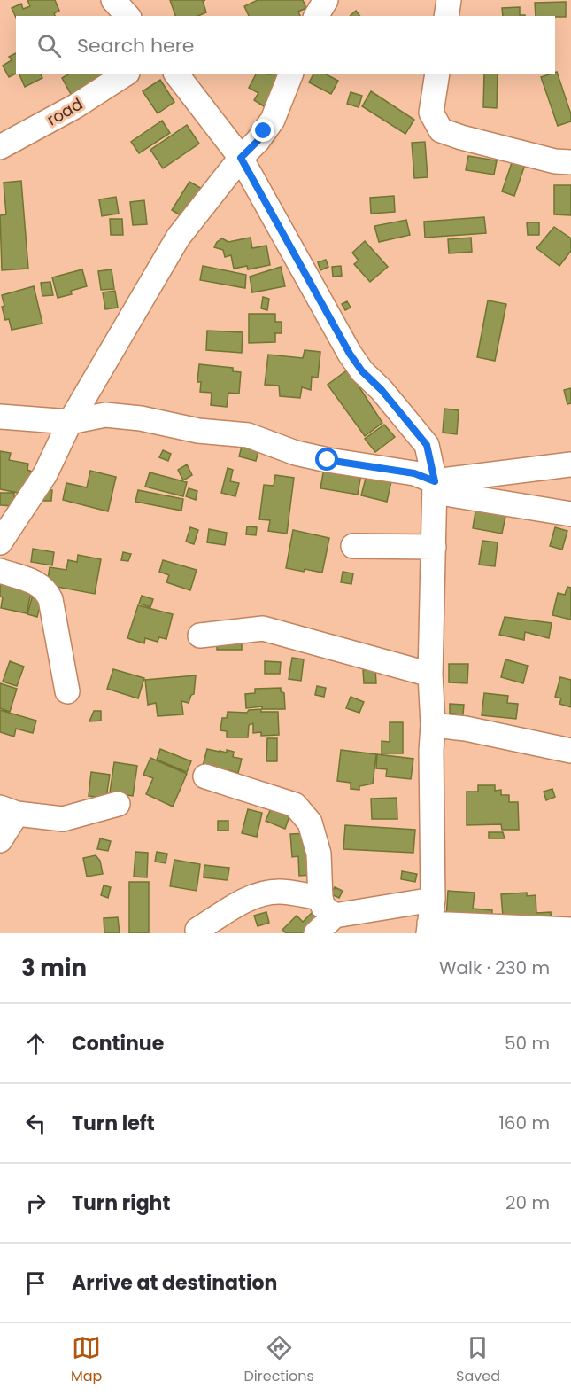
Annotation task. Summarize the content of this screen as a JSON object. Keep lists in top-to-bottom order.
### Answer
{
  "streets": {
    "street": ["road"]
  },
  "page": {
    "search": "Search here",
    "heading": ["3 min", "Walk · 230 m"],
    "list": [
      ["Continue", "50 m"],
      ["Turn left", "160 m"],
      ["Turn right", "20 m"],
      "Arrive at destination"
    ],
    "nav": ["Map", "Directions", "Saved"]
  }
}
